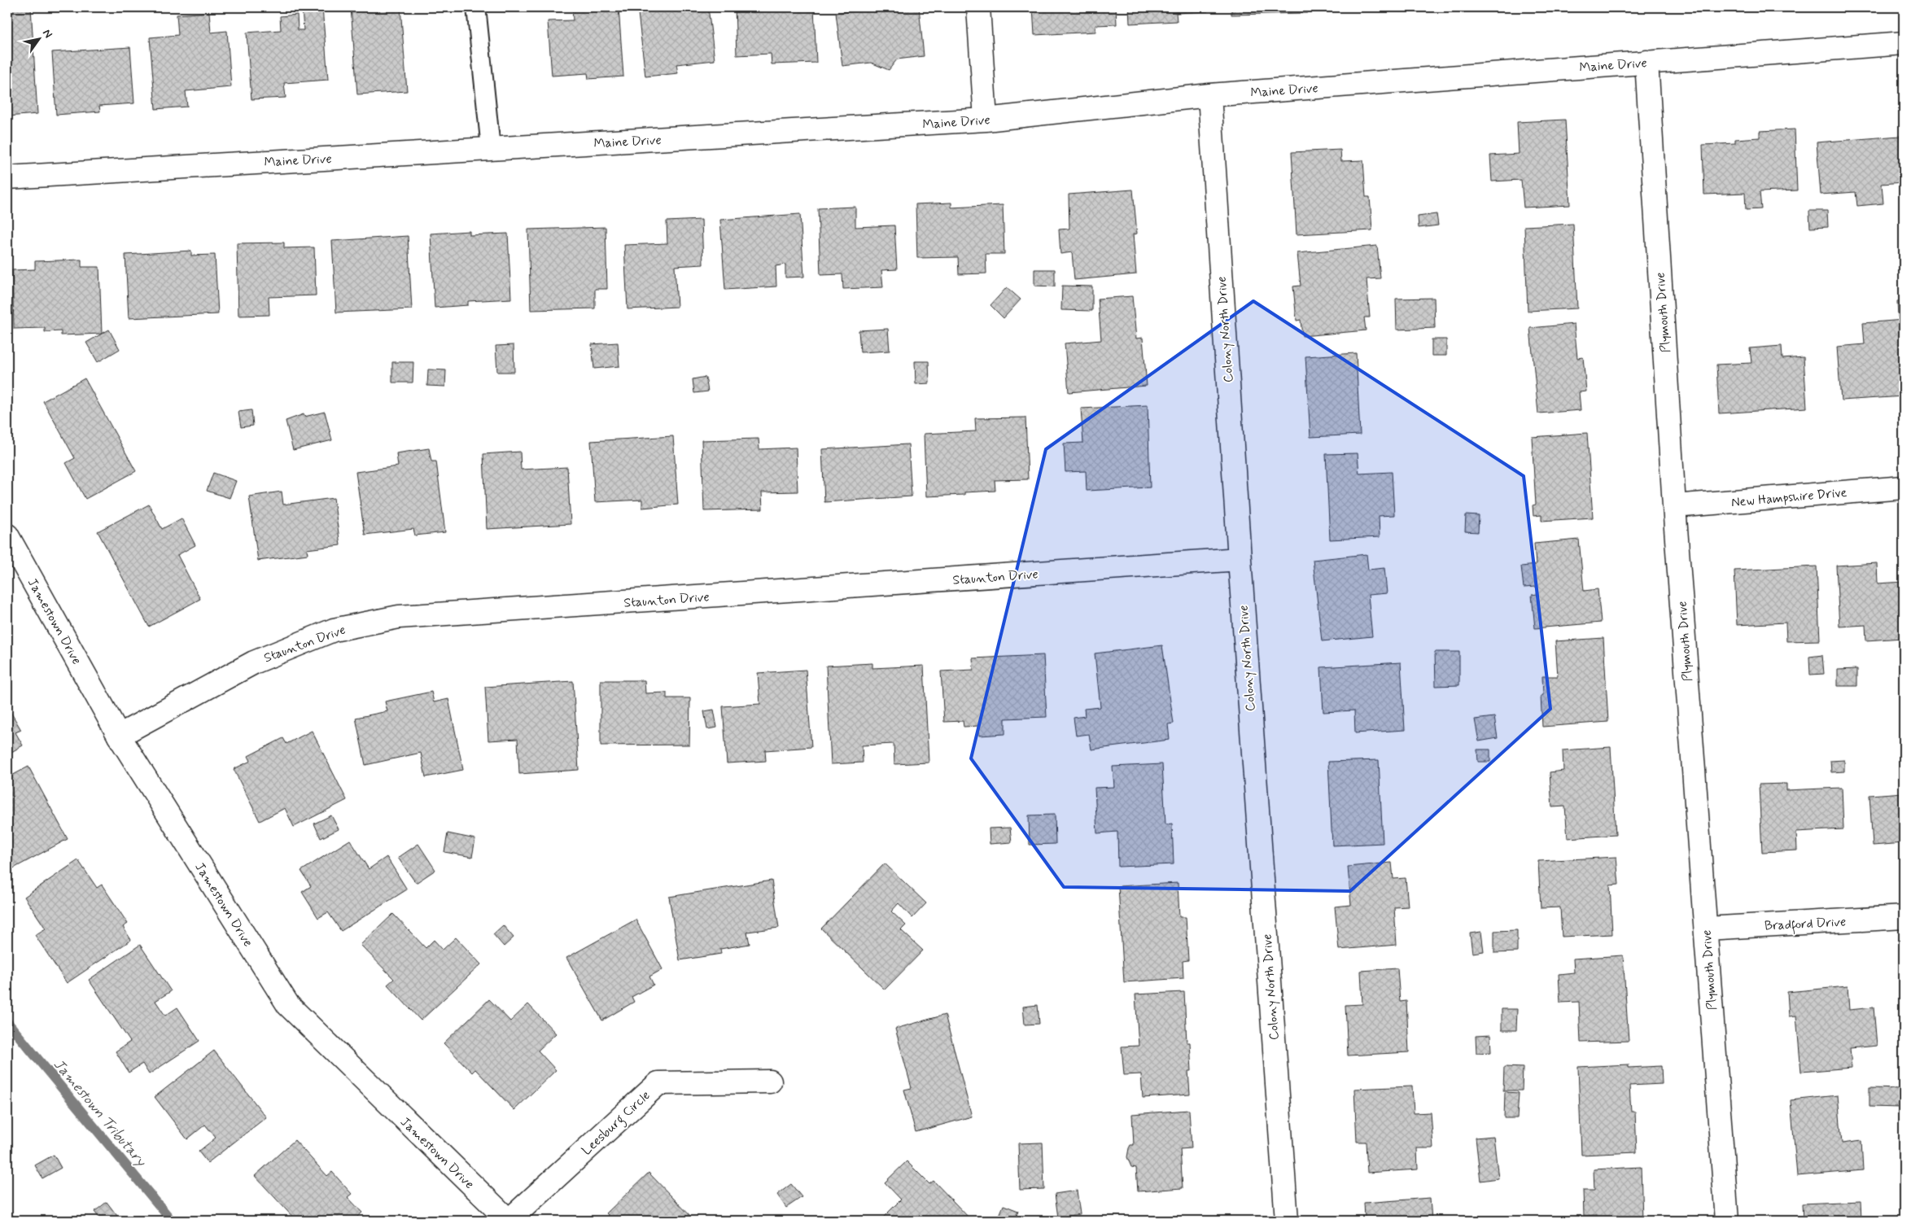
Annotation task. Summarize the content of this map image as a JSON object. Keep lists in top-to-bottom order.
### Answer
{
  "streets": {
    "street": [
      "Maine Drive",
      "Plymouth Drive",
      "Colony North Drive",
      "New Hampshire Drive",
      "Staunton Drive",
      "Jamestown Drive",
      "Bradford Drive",
      "Leesburg Circle"
    ]
  },
  "crossings": [
    ["Maine Drive", "Plymouth Drive"],
    ["Maine Drive", "Colony North Drive"],
    ["Plymouth Drive", "New Hampshire Drive"],
    ["Plymouth Drive", "Bradford Drive"],
    ["Colony North Drive", "Staunton Drive"],
    ["Staunton Drive", "Jamestown Drive"],
    ["Jamestown Drive", "Leesburg Circle"]
  ],
  "water": ["Jamestown Tributary"],
  "north": "top right"
}
